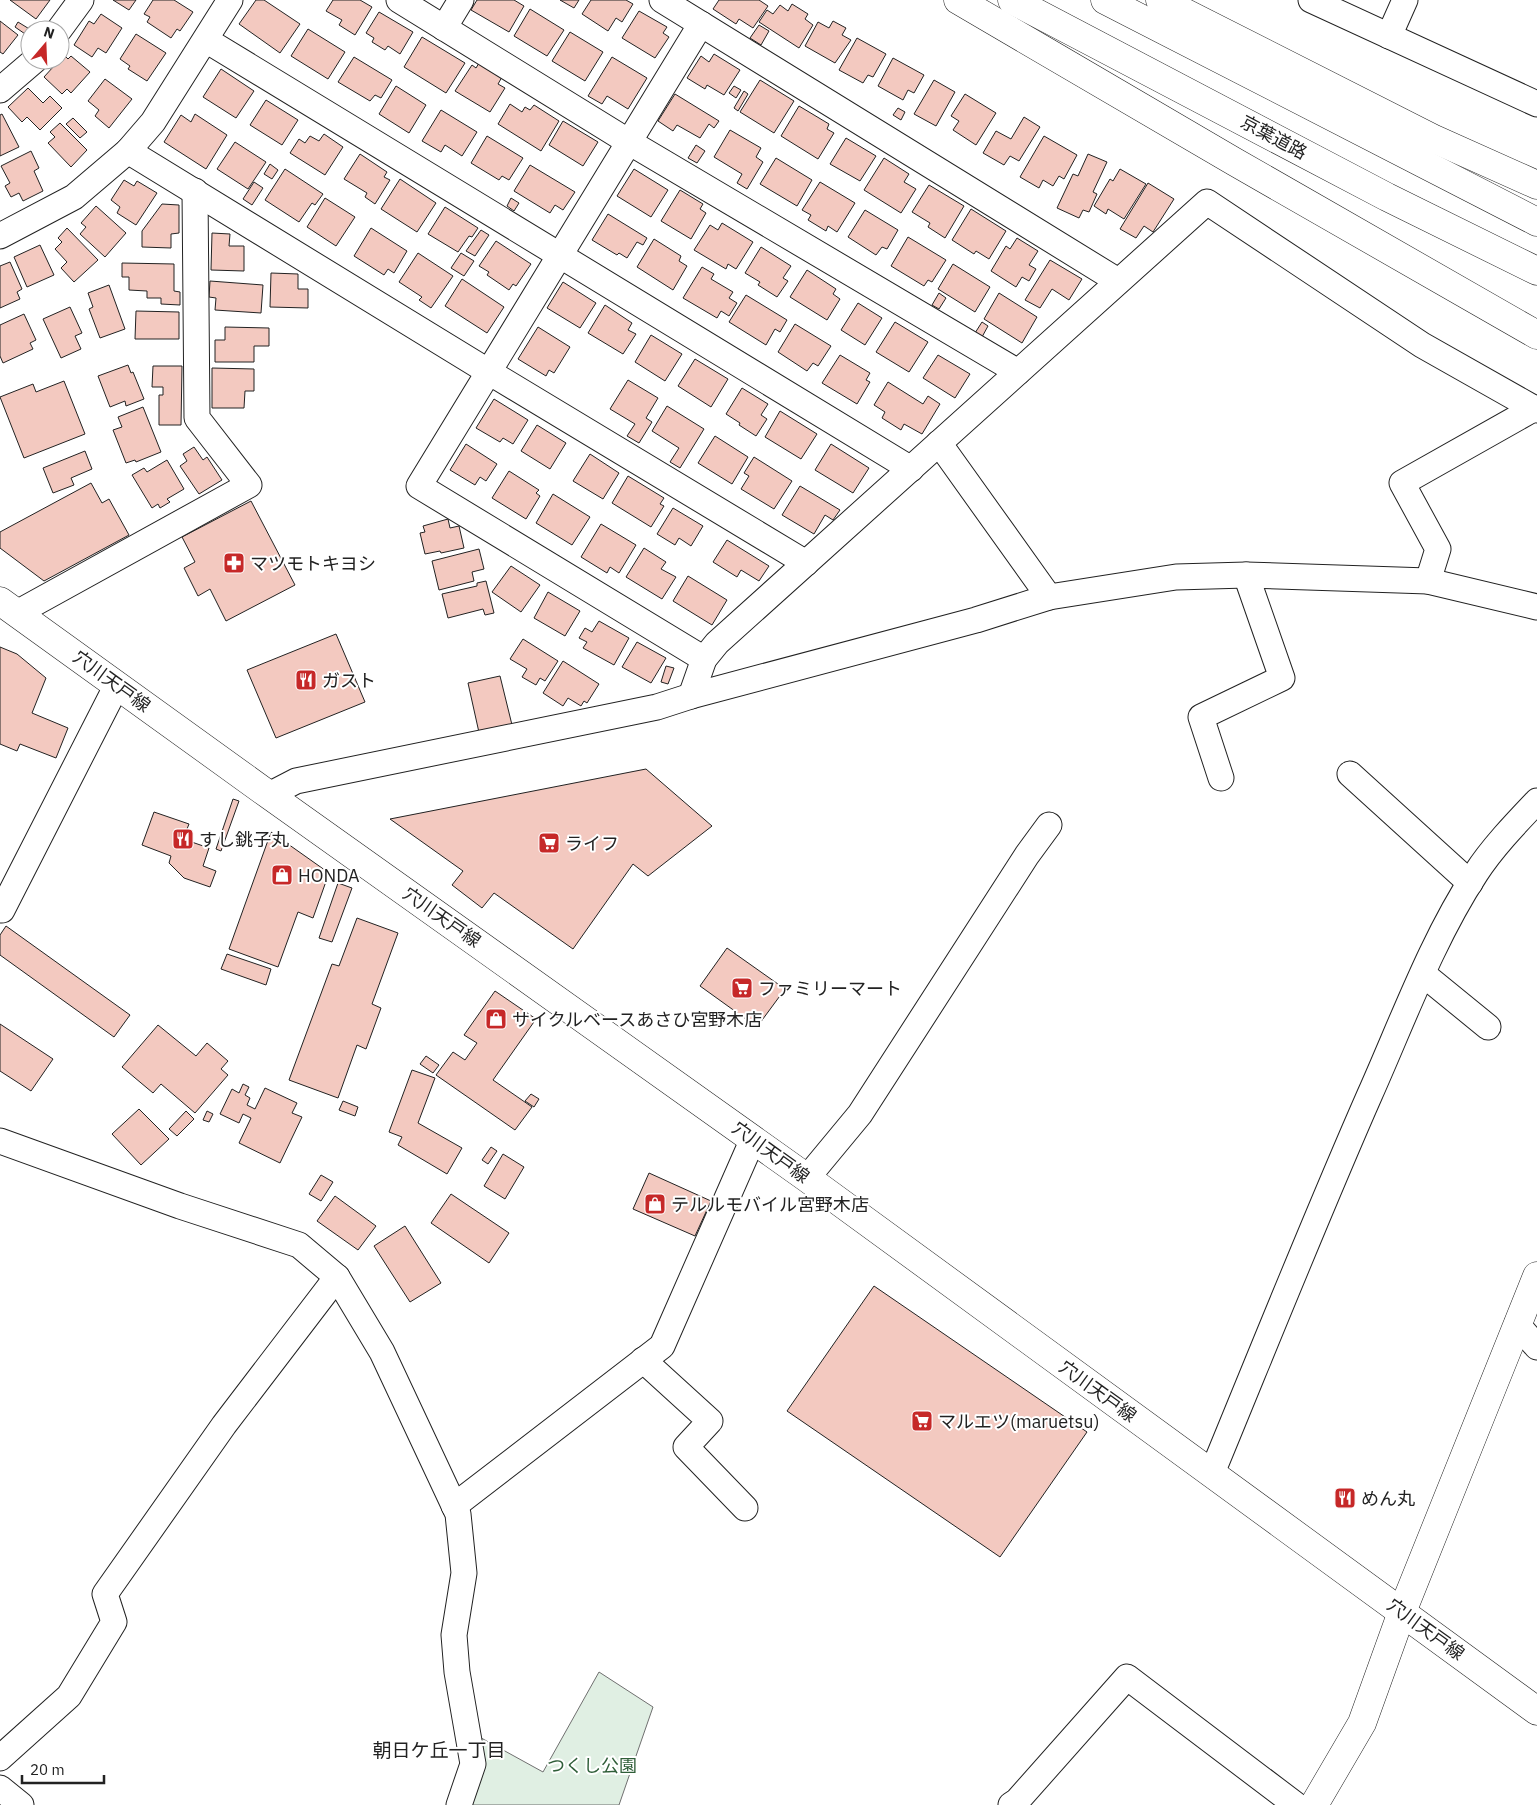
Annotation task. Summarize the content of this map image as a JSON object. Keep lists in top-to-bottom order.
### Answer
{
  "streets": {
    "main road": ["京葉道路", "穴川天戸線"]
  },
  "districts": ["朝日ケ丘一丁目"],
  "parks": ["つくし公園"],
  "places": {
    "pharmacy": ["マツモトキヨシ"],
    "restaurant": ["ガスト", "すし銚子丸", "めん丸"],
    "supermarket": ["ライフ", "ファミリーマート", "マルエツ(maruetsu)"],
    "shop": ["HONDA", "サイクルベースあさひ宮野木店", "テルルモバイル宮野木店"]
  },
  "scale_bar": "20 m",
  "north": "top"
}
